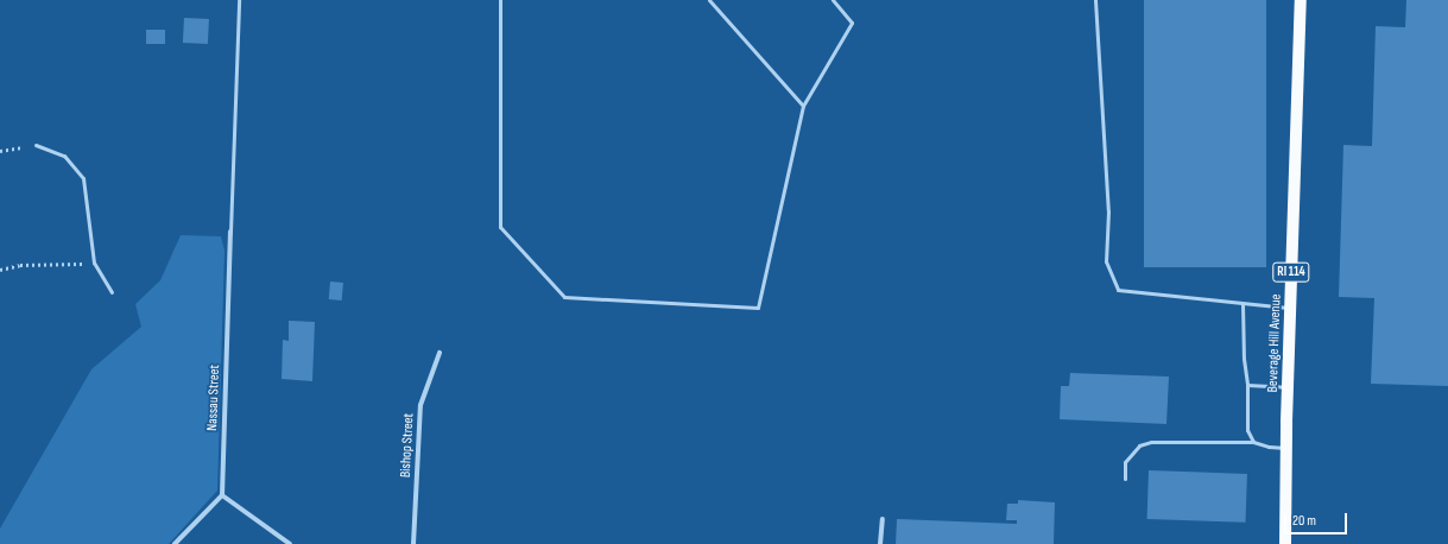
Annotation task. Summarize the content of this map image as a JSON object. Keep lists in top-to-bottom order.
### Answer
{
  "streets": {
    "main road": ["RI 114", "Beverage Hill Avenue"],
    "street": ["Nassau Street", "Bishop Street"]
  },
  "scale_bar": "20 m"
}
